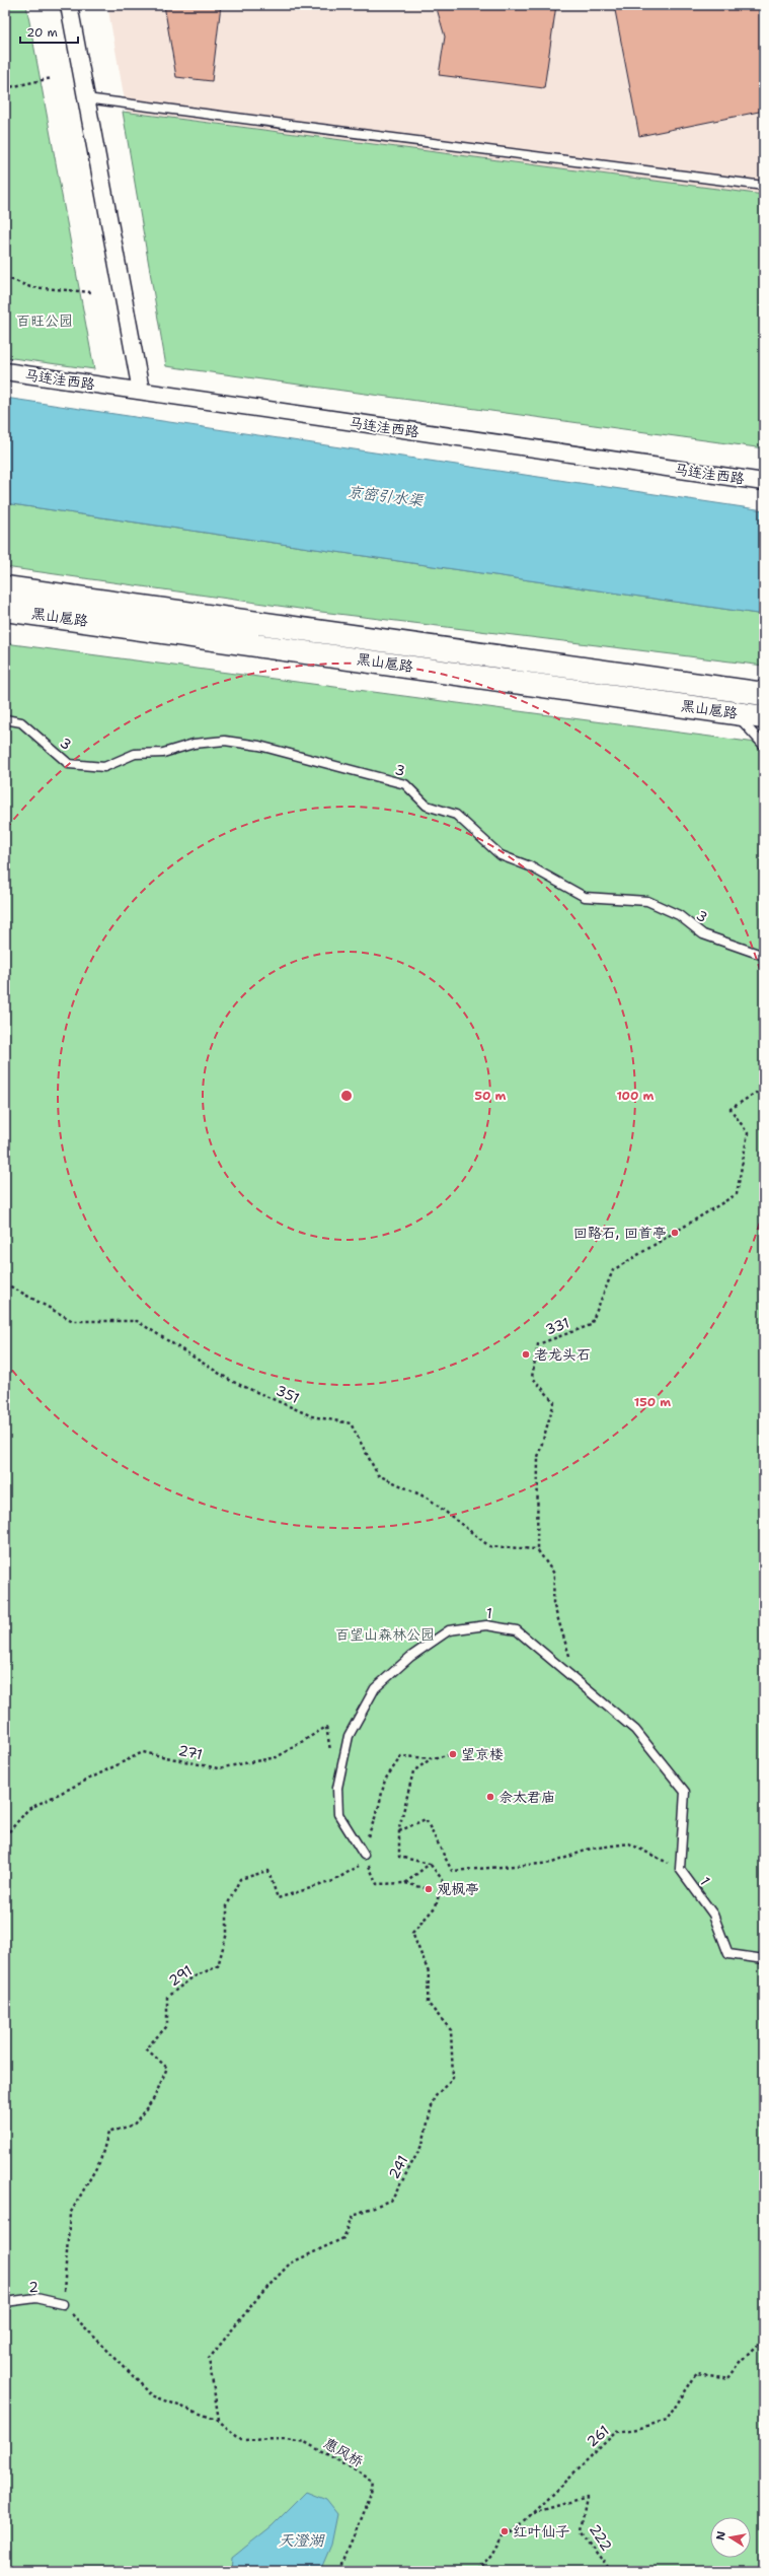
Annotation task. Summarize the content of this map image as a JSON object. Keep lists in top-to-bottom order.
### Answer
{
  "streets": {
    "main road": ["黑山扈路"],
    "street": ["马连洼西路"],
    "lane": ["3", "1", "2"],
    "path": [
      "331",
      "351",
      "271",
      "291",
      "241",
      "261",
      "惠风桥",
      "222"
    ]
  },
  "crossings": [
    ["331", "351"],
    ["1", "291"],
    ["291", "2"],
    ["241", "惠风桥"],
    ["261", "222"]
  ],
  "water": ["京密引水渠", "天澄湖"],
  "parks": ["百旺公园", "百望山森林公园"],
  "places": [
    "回路石, 回首亭",
    "老龙头石",
    "望京楼",
    "佘太君庙",
    "观枫亭",
    "红叶仙子"
  ],
  "scale_bar": "20 m",
  "north": "left",
  "rings": ["50 m", "100 m", "150 m"]
}
